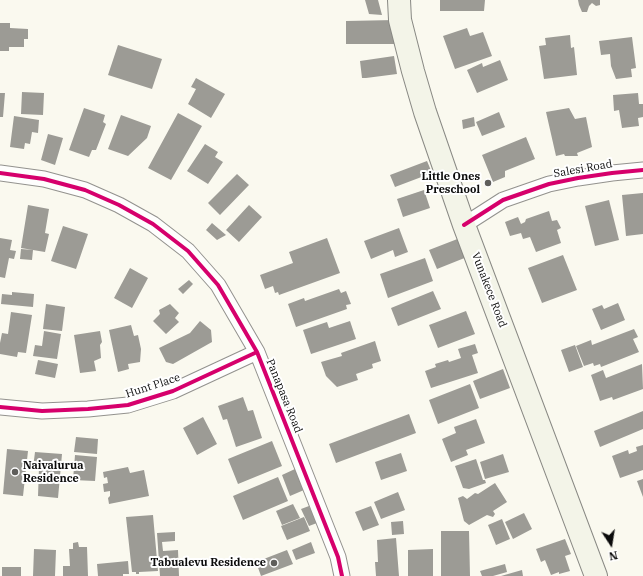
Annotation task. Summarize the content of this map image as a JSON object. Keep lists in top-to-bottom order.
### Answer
{
  "streets": {
    "main road": ["Vunakece Road"],
    "street": ["Salesi Road", "Hunt Place", "Panapasa Road"]
  },
  "crossings": [
    ["Salesi Road", "Vunakece Road"],
    ["Hunt Place", "Panapasa Road"]
  ],
  "places": ["Little Ones Preschool", "Naivalurua Residence", "Tabualevu Residence"],
  "north": "bottom"
}
